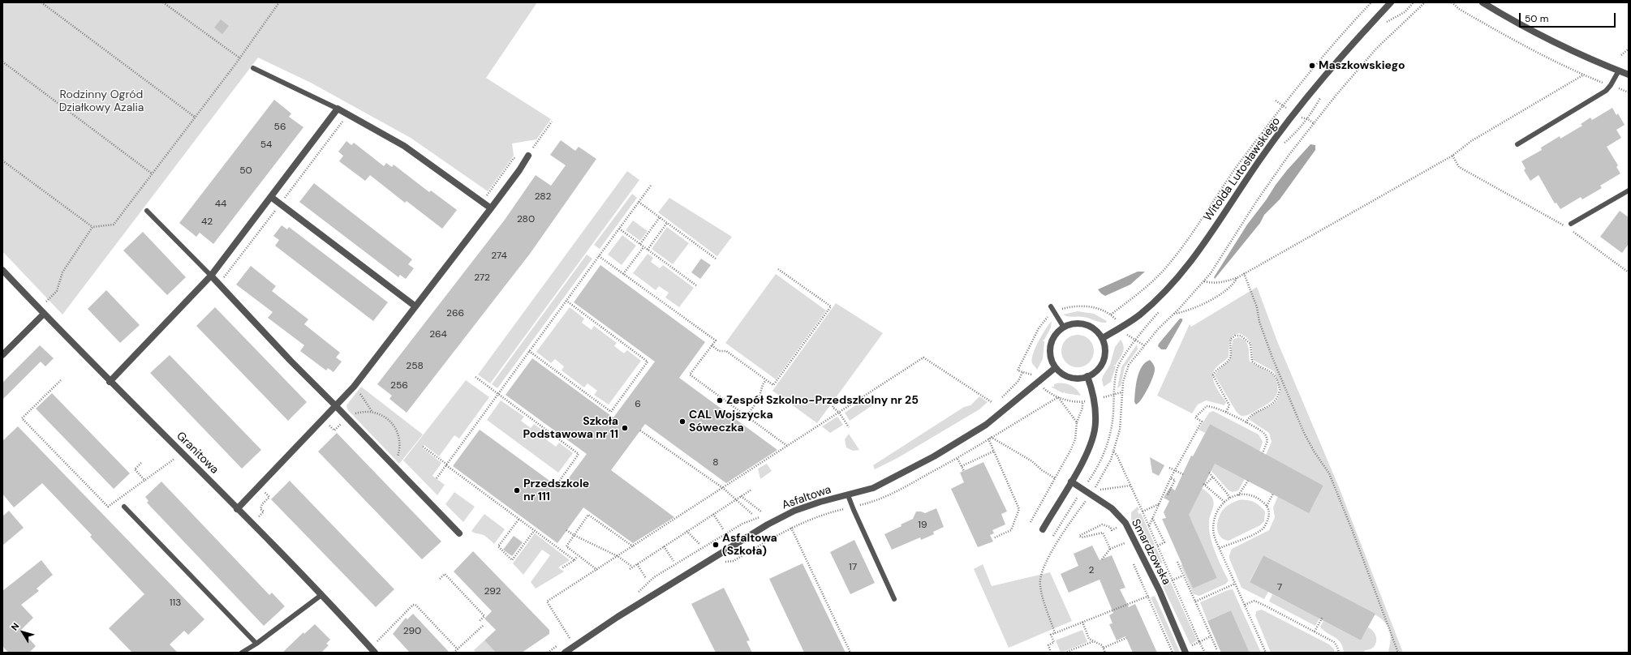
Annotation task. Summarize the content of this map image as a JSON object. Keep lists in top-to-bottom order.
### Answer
{
  "streets": {
    "street": [
      "Witolda Lutosławskiego",
      "Granitowa",
      "Asfaltowa",
      "Smardzowska"
    ]
  },
  "crossings": [
    ["Witolda Lutosławskiego", "Asfaltowa"]
  ],
  "parks": ["Rodzinny Ogród Działkowy Azalia"],
  "places": [
    "Maszkowskiego",
    "Zespół Szkolno-Przedszkolny nr 25",
    "CAL Wojszycka Sóweczka",
    "Szkoła Podstawowa nr 11",
    "Przedszkole nr 111",
    "Asfaltowa (Szkoła)"
  ],
  "house_numbers": [
    "56",
    "54",
    "50",
    "282",
    "44",
    "280",
    "42",
    "274",
    "272",
    "266",
    "264",
    "258",
    "256",
    "6",
    "8",
    "19",
    "17",
    "2",
    "7",
    "292",
    "113",
    "290"
  ],
  "scale_bar": "50 m",
  "north": "top left"
}
